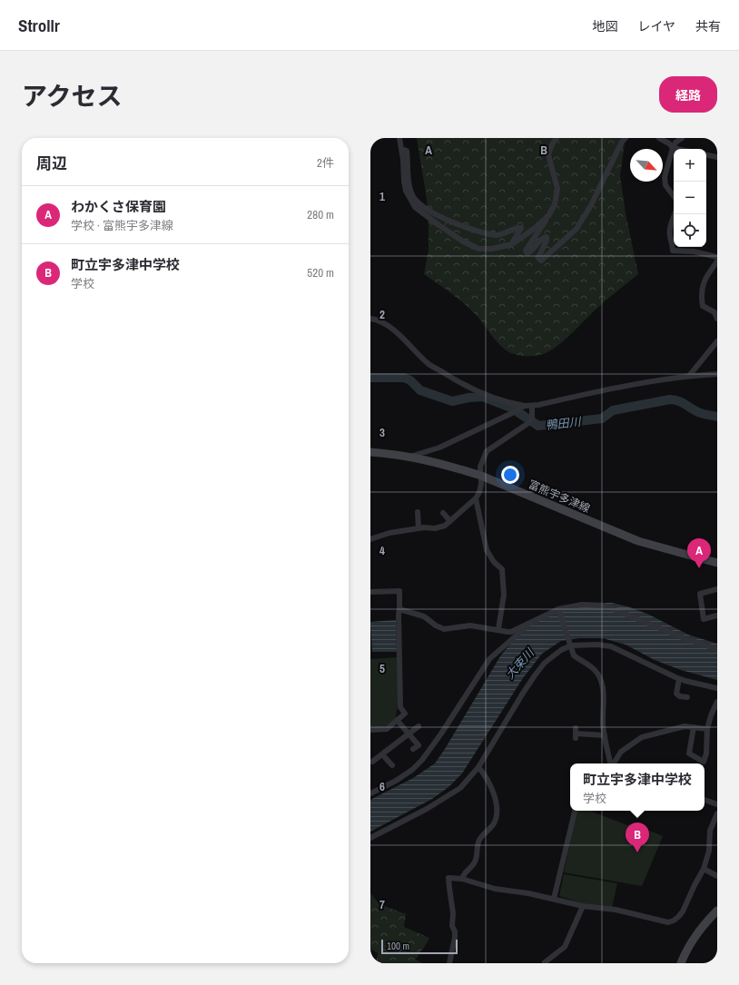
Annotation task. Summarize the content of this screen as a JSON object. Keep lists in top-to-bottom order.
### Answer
{
  "streets": {
    "main road": ["富熊宇多津線"]
  },
  "water": ["鴨田川", "大束川"],
  "scale_bar": "100 m",
  "north": "bottom right",
  "page": {
    "header": "Strollr",
    "nav": ["地図", "レイヤ", "共有"],
    "title": "アクセス",
    "buttons": "経路",
    "heading": ["周辺", "2件"],
    "map_buttons": ["+", "−"],
    "list": [
      {
        "mark": "A",
        "name": "わかくさ保育園",
        "note": "学校 · 富熊宇多津線",
        "value": "280 m"
      },
      {
        "mark": "B",
        "name": "町立宇多津中学校",
        "note": "学校",
        "value": "520 m"
      }
    ],
    "pins": ["A", "B"],
    "popup": ["町立宇多津中学校", "学校"],
    "scale": "100 m"
  },
  "grid": {
    "columns": ["A", "B"],
    "rows": [
      "1",
      "2",
      "3",
      "4",
      "5",
      "6",
      "7"
    ]
  }
}
